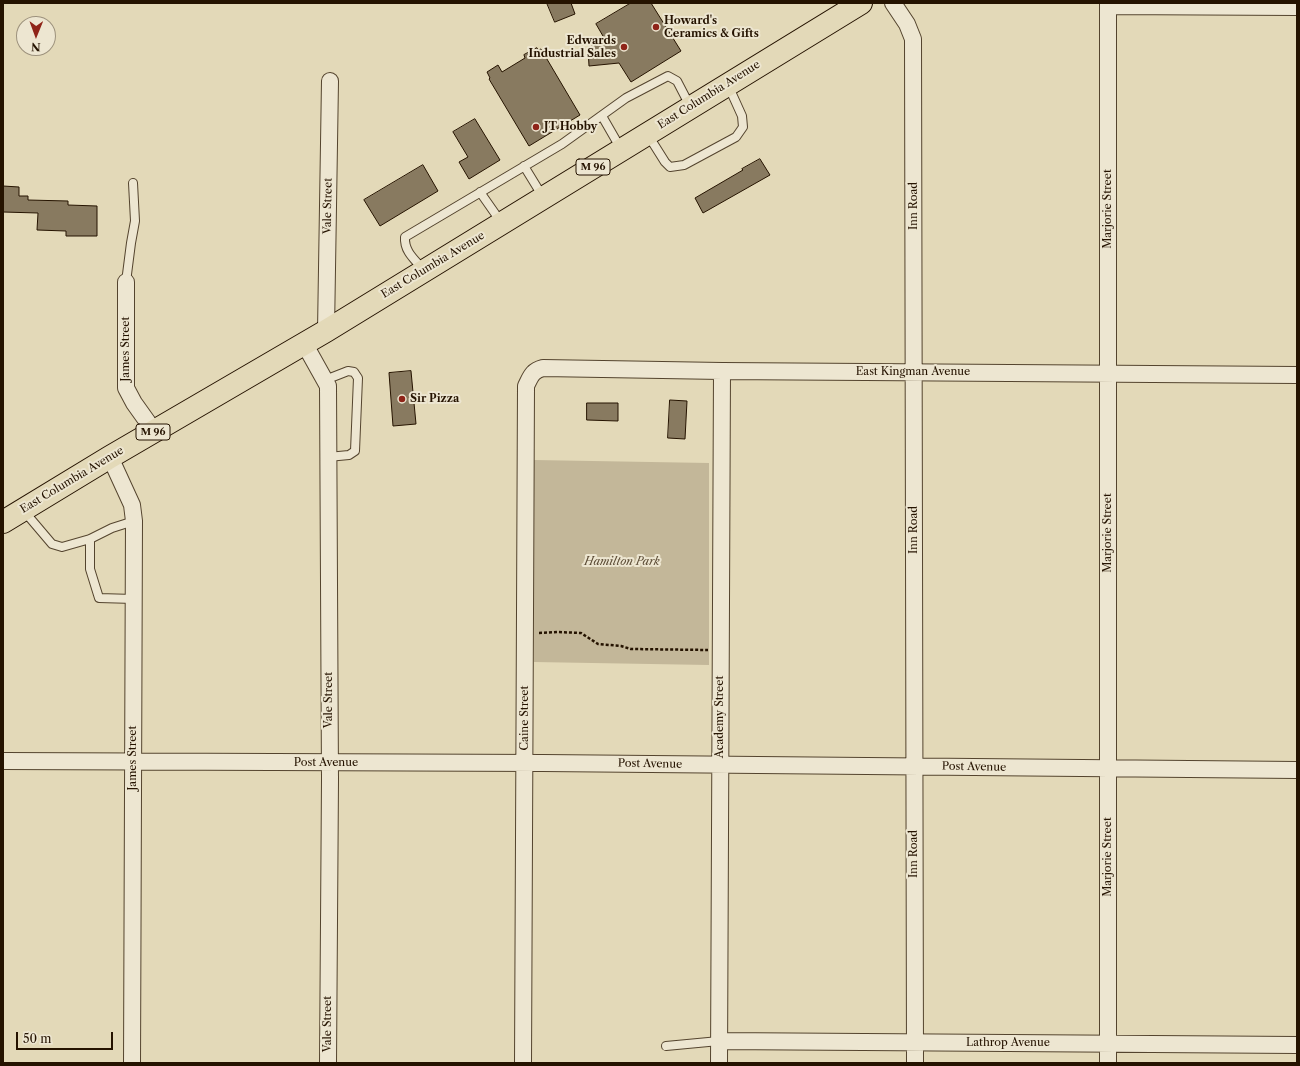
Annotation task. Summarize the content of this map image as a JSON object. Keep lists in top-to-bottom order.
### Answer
{
  "streets": {
    "main road": ["East Columbia Avenue", "M 96"],
    "street": [
      "Vale Street",
      "Inn Road",
      "Marjorie Street",
      "James Street",
      "East Kingman Avenue",
      "Academy Street",
      "Caine Street",
      "Post Avenue",
      "Lathrop Avenue"
    ]
  },
  "crossings": [
    ["East Columbia Avenue", "Vale Street"],
    ["East Columbia Avenue", "James Street"],
    ["Vale Street", "Post Avenue"],
    ["Inn Road", "East Kingman Avenue"],
    ["Inn Road", "Post Avenue"],
    ["Inn Road", "Lathrop Avenue"],
    ["Marjorie Street", "East Kingman Avenue"],
    ["Marjorie Street", "Post Avenue"],
    ["Marjorie Street", "Lathrop Avenue"],
    ["James Street", "Post Avenue"],
    ["East Kingman Avenue", "Academy Street"],
    ["East Kingman Avenue", "Caine Street"],
    ["Academy Street", "Post Avenue"],
    ["Academy Street", "Lathrop Avenue"],
    ["Caine Street", "Post Avenue"]
  ],
  "parks": ["Hamilton Park"],
  "places": [
    "Howard's Ceramics & Gifts",
    "Edwards Industrial Sales",
    "JT Hobby",
    "Sir Pizza"
  ],
  "scale_bar": "50 m",
  "north": "bottom"
}
